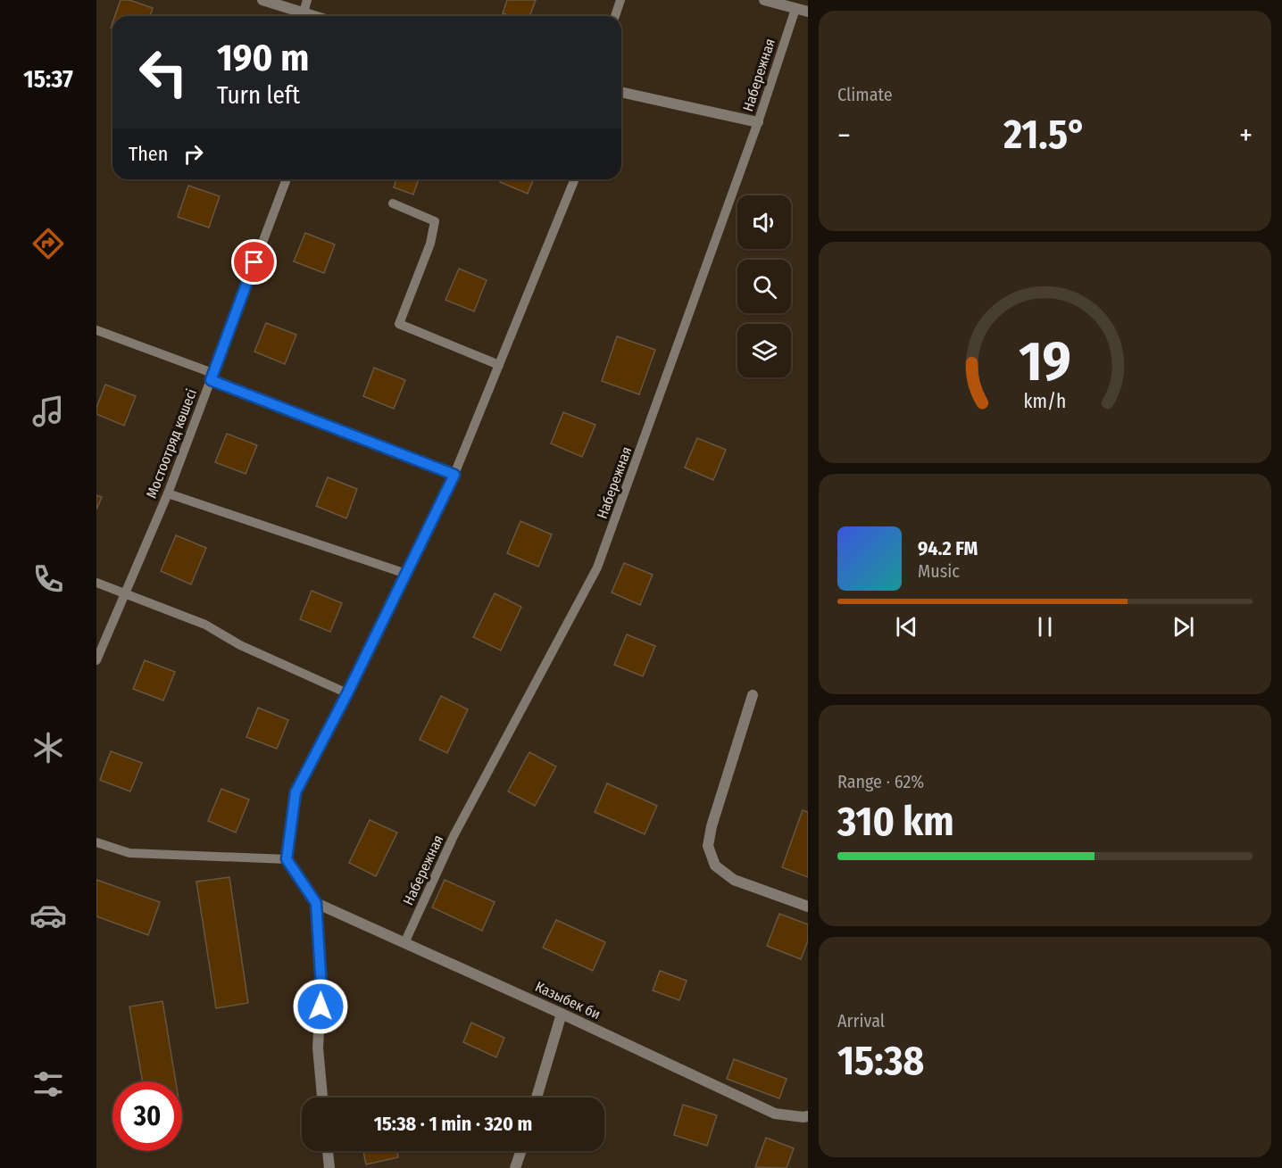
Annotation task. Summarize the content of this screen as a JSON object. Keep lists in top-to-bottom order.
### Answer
{
  "streets": {
    "street": ["Казыбек би"],
    "lane": ["Набережная", "Мостоотряд көшесі"]
  },
  "crossings": [
    ["Набережная", "Казыбек би"]
  ],
  "page": {
    "tabs": "15:37",
    "tile": [
      "Climate",
      ["Range · 62%", "310 km"],
      ["Arrival", "15:38"]
    ],
    "turn": ["190 m", "Turn left"],
    "heat": ["−", "21.5°", "+"],
    "then": "Then",
    "song": ["94.2 FM", "Music"],
    "limit": "30",
    "trip": "15:38 · 1 min · 320 m",
    "gauge": ["19", "km/h"]
  }
}
